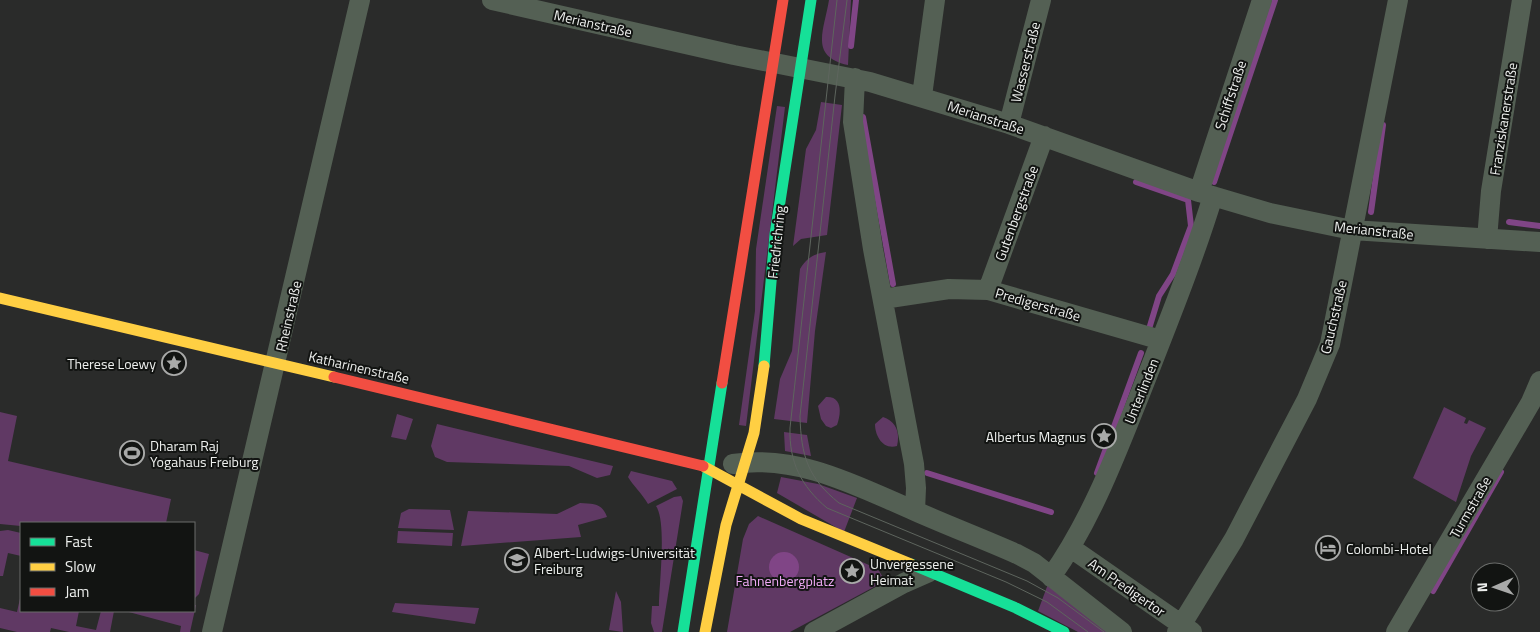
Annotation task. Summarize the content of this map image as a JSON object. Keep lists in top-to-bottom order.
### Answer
{
  "streets": {
    "main road": ["Friedrichring", "Katharinenstraße"],
    "street": [
      "Merianstraße",
      "Wasserstraße",
      "Schiffstraße",
      "Franziskanerstraße",
      "Gutenbergstraße",
      "Predigerstraße",
      "Rheinstraße",
      "Gauchstraße",
      "Unterlinden",
      "Turmstraße",
      "Am Predigertor"
    ]
  },
  "crossings": [
    ["Merianstraße", "Wasserstraße"],
    ["Merianstraße", "Schiffstraße"],
    ["Merianstraße", "Franziskanerstraße"],
    ["Merianstraße", "Gutenbergstraße"],
    ["Merianstraße", "Friedrichring"],
    ["Merianstraße", "Gauchstraße"],
    ["Merianstraße", "Unterlinden"],
    ["Schiffstraße", "Unterlinden"],
    ["Gutenbergstraße", "Predigerstraße"],
    ["Friedrichring", "Katharinenstraße"],
    ["Predigerstraße", "Unterlinden"],
    ["Rheinstraße", "Katharinenstraße"],
    ["Gauchstraße", "Am Predigertor"],
    ["Unterlinden", "Am Predigertor"]
  ],
  "parks": ["Fahnenbergplatz"],
  "places": {
    "place": ["Therese Loewy", "Albertus Magnus", "Unvergessene Heimat"],
    "sports": ["Dharam Raj Yogahaus Freiburg"],
    "hotel": ["Colombi-Hotel"],
    "school or university": ["Albert-Ludwigs-Universität Freiburg"]
  },
  "legend": ["Fast", "Slow", "Jam"],
  "north": "left"
}
